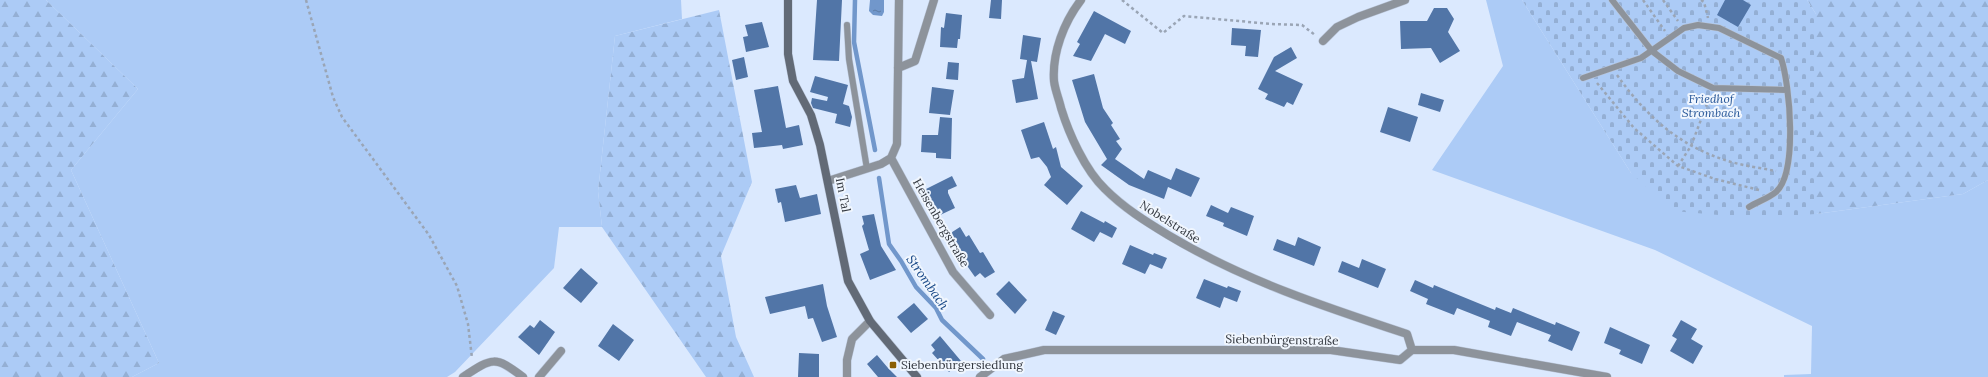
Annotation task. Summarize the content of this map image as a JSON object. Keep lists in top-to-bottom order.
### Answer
{
  "streets": {
    "main road": ["Im Tal"],
    "street": ["Nobelstraße", "Heisenbergstraße", "Siebenbürgenstraße"]
  },
  "crossings": [
    ["Nobelstraße", "Siebenbürgenstraße"]
  ],
  "water": ["Strombach"],
  "parks": ["Friedhof Strombach"],
  "places": {
    "transit": ["Siebenbürgersiedlung"]
  }
}
